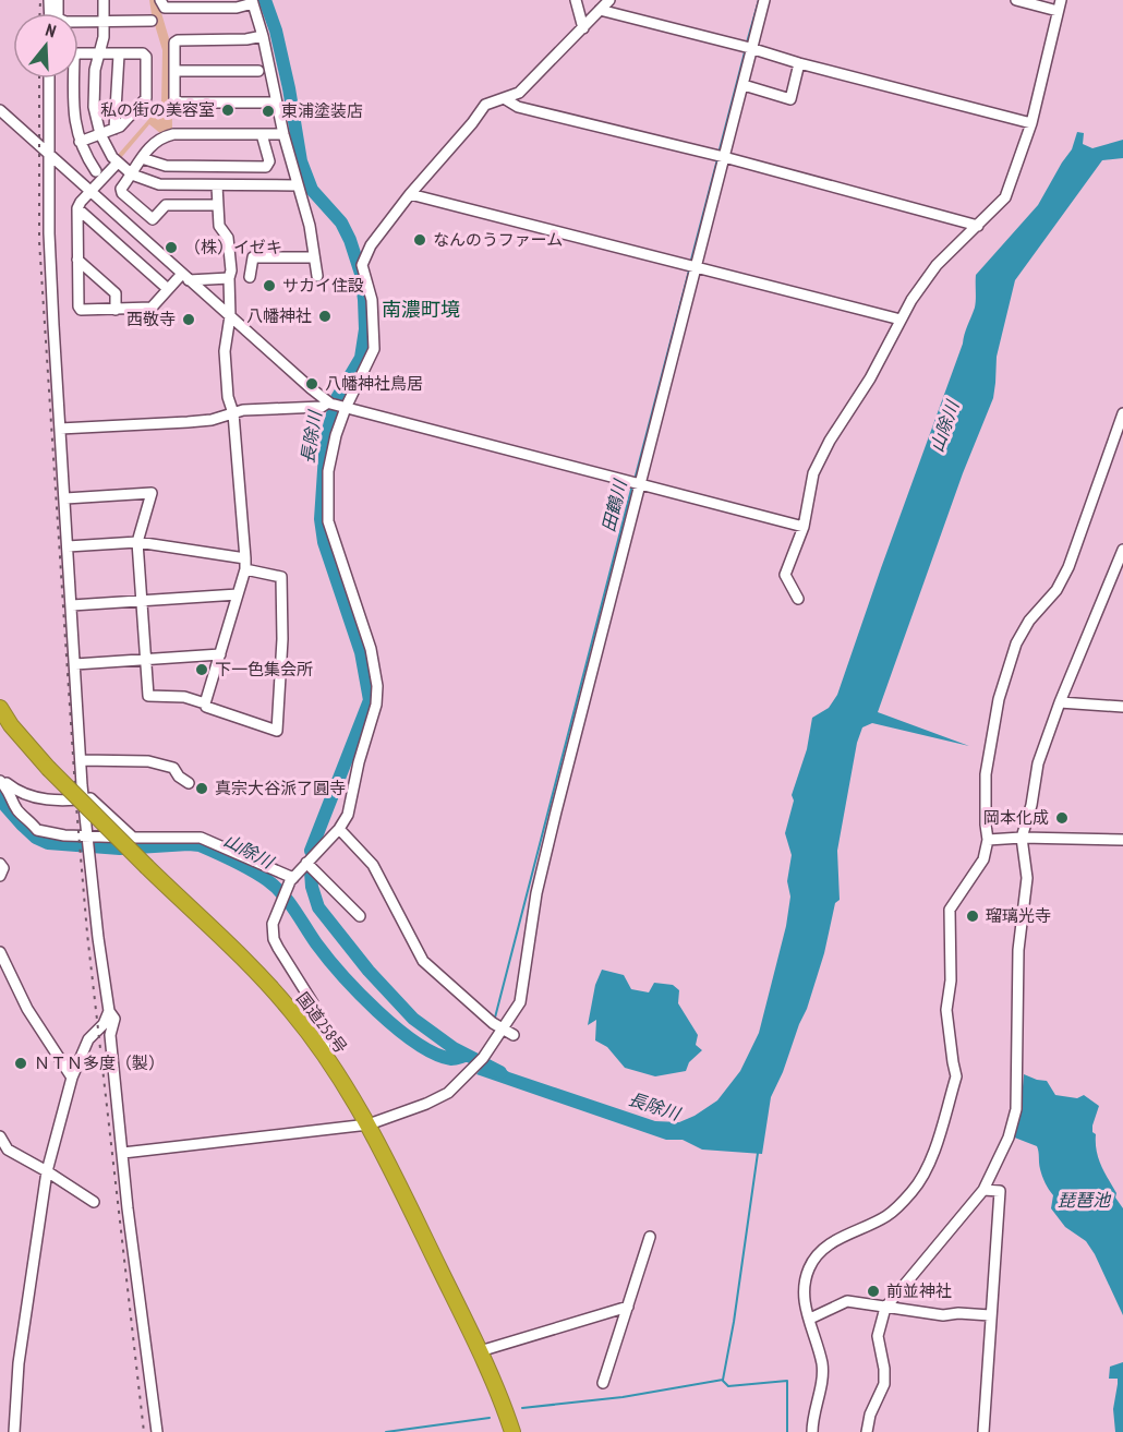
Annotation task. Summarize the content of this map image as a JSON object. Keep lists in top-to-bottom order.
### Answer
{
  "streets": {
    "highway": ["国道258号"]
  },
  "districts": ["南濃町境"],
  "water": [
    "山除川",
    "長除川",
    "田鶴川",
    "琵琶池"
  ],
  "places": [
    "私の街の美容室",
    "東浦塗装店",
    "なんのうファーム",
    "（株）イゼキ",
    "サカイ住設",
    "八幡神社",
    "西敬寺",
    "八幡神社鳥居",
    "下一色集会所",
    "真宗大谷派了圓寺",
    "岡本化成",
    "瑠璃光寺",
    "ＮＴＮ多度（製）",
    "前並神社"
  ],
  "north": "top"
}
